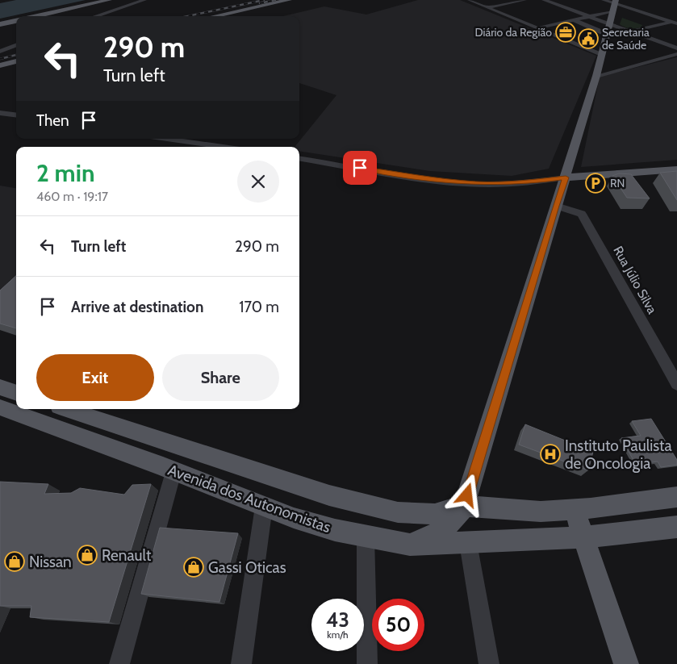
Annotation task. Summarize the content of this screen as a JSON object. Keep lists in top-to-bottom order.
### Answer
{
  "streets": {
    "main road": ["Avenida dos Autonomistas"],
    "street": ["Rua Júlio Silva"]
  },
  "places": {
    "office": ["Diário da Região"],
    "public building": ["Secretaria de Saúde"],
    "parking": ["RN"],
    "hospital": ["Instituto Paulista de Oncologia"],
    "shop": ["Renault", "Nissan", "Gassi Oticas"]
  },
  "page": {
    "turn": ["290 m", "Turn left"],
    "then": "Then",
    "heading": ["2 min", "460 m · 19:17"],
    "list": [
      {
        "name": "Turn left",
        "value": "290 m"
      },
      {
        "name": "Arrive at destination",
        "value": "170 m"
      }
    ],
    "buttons": ["Exit", "Share"],
    "speed": "43 km/h",
    "limit": "50"
  }
}
